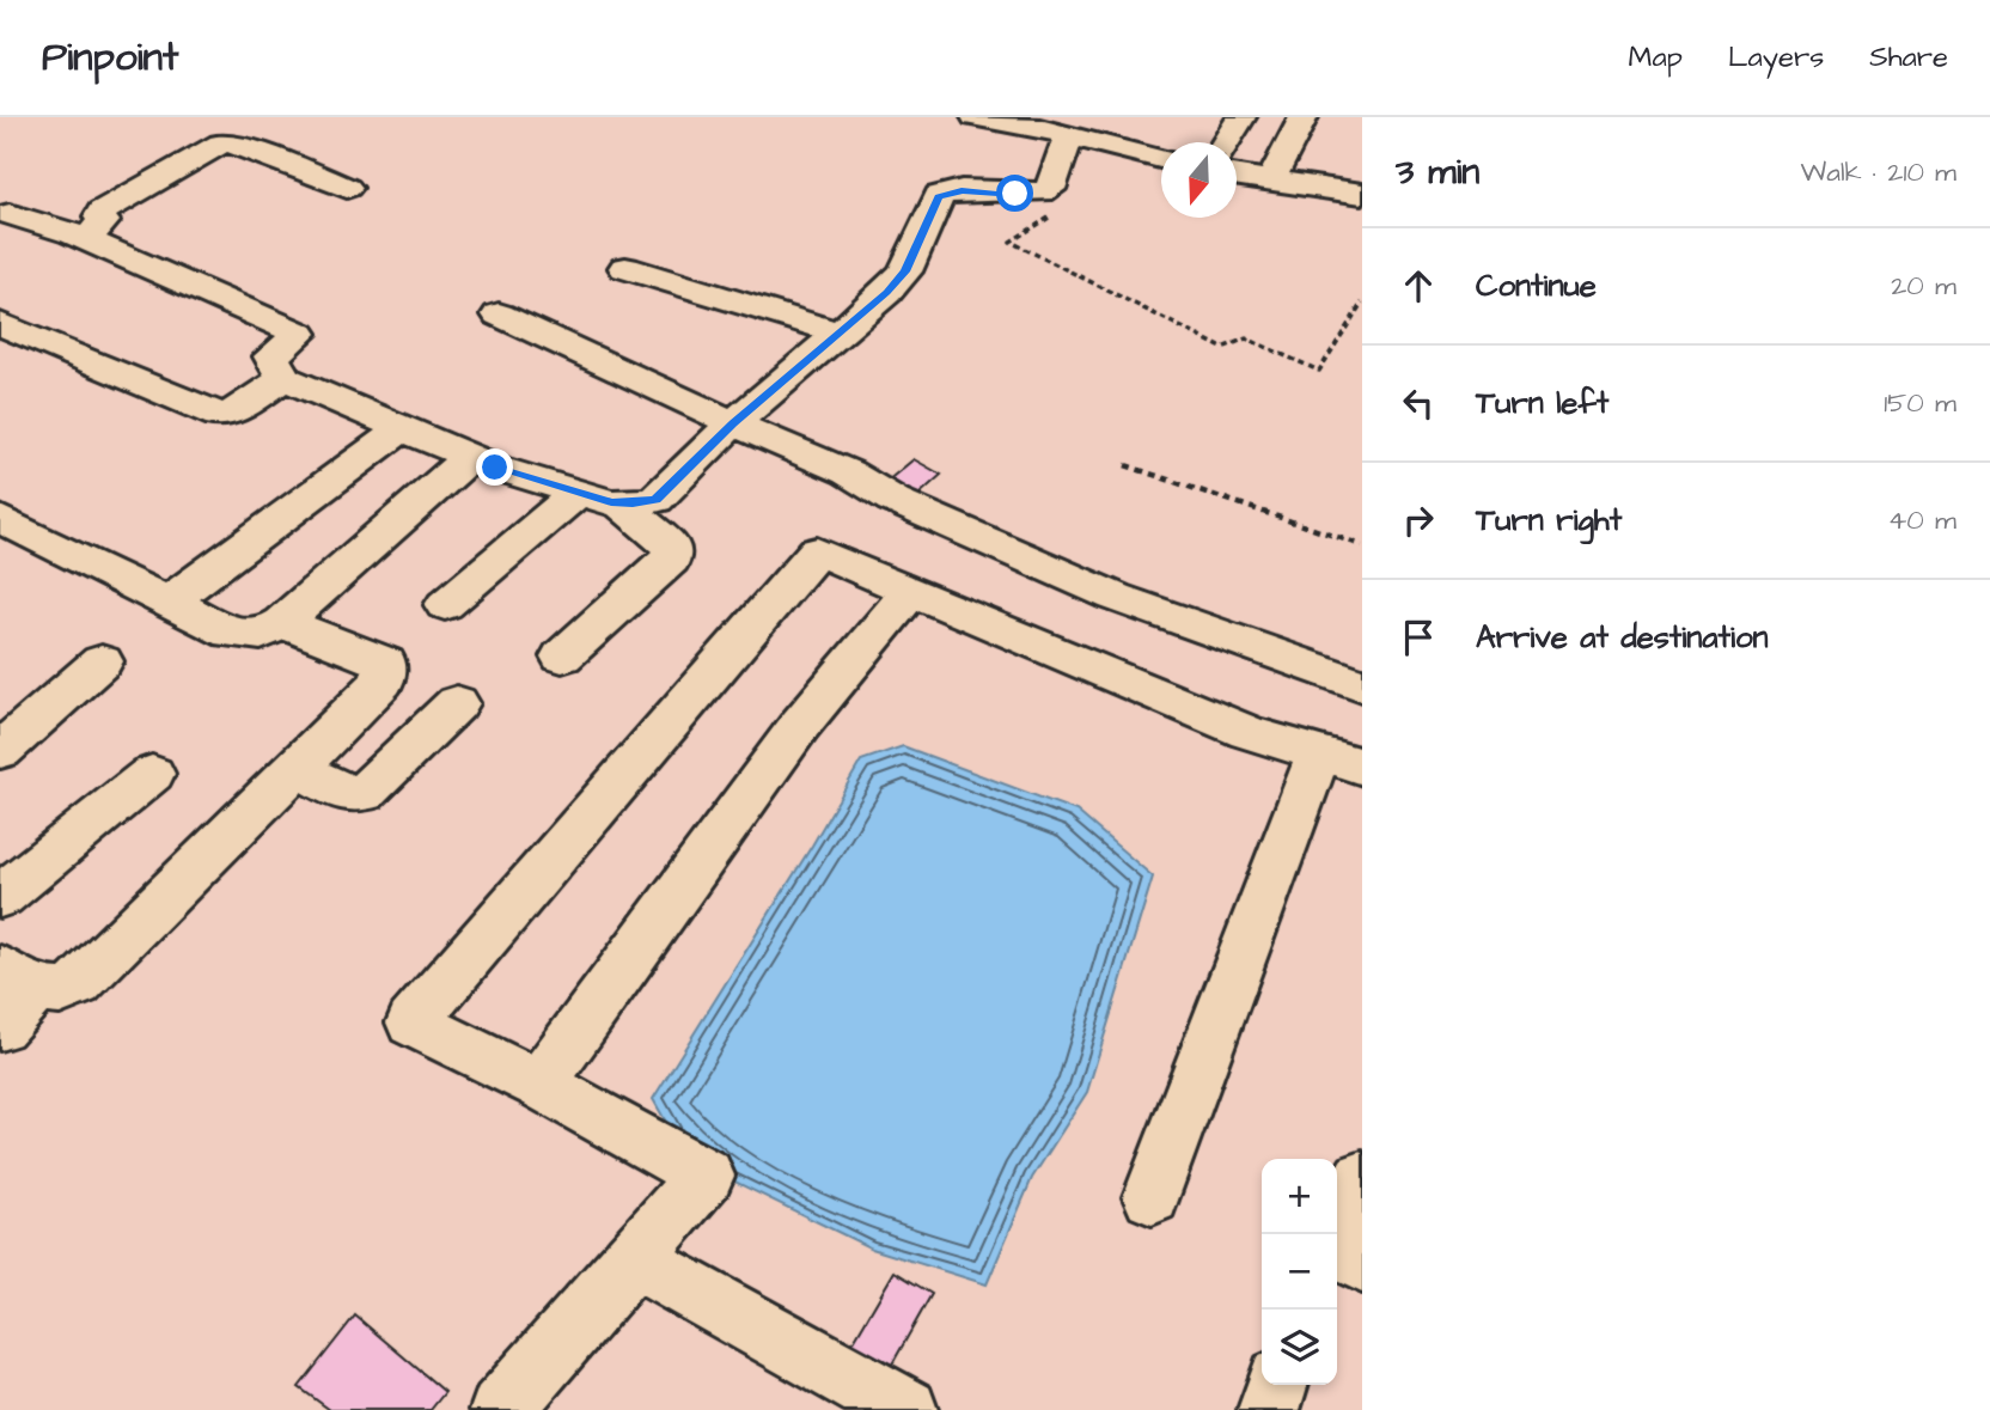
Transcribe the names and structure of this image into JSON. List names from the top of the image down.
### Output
{
  "north": "bottom",
  "page": {
    "header": "Pinpoint",
    "nav": ["Map", "Layers", "Share"],
    "heading": ["3 min", "Walk · 210 m"],
    "list": [
      ["Continue", "20 m"],
      ["Turn left", "150 m"],
      ["Turn right", "40 m"],
      "Arrive at destination"
    ],
    "map_buttons": ["+", "−"]
  }
}
